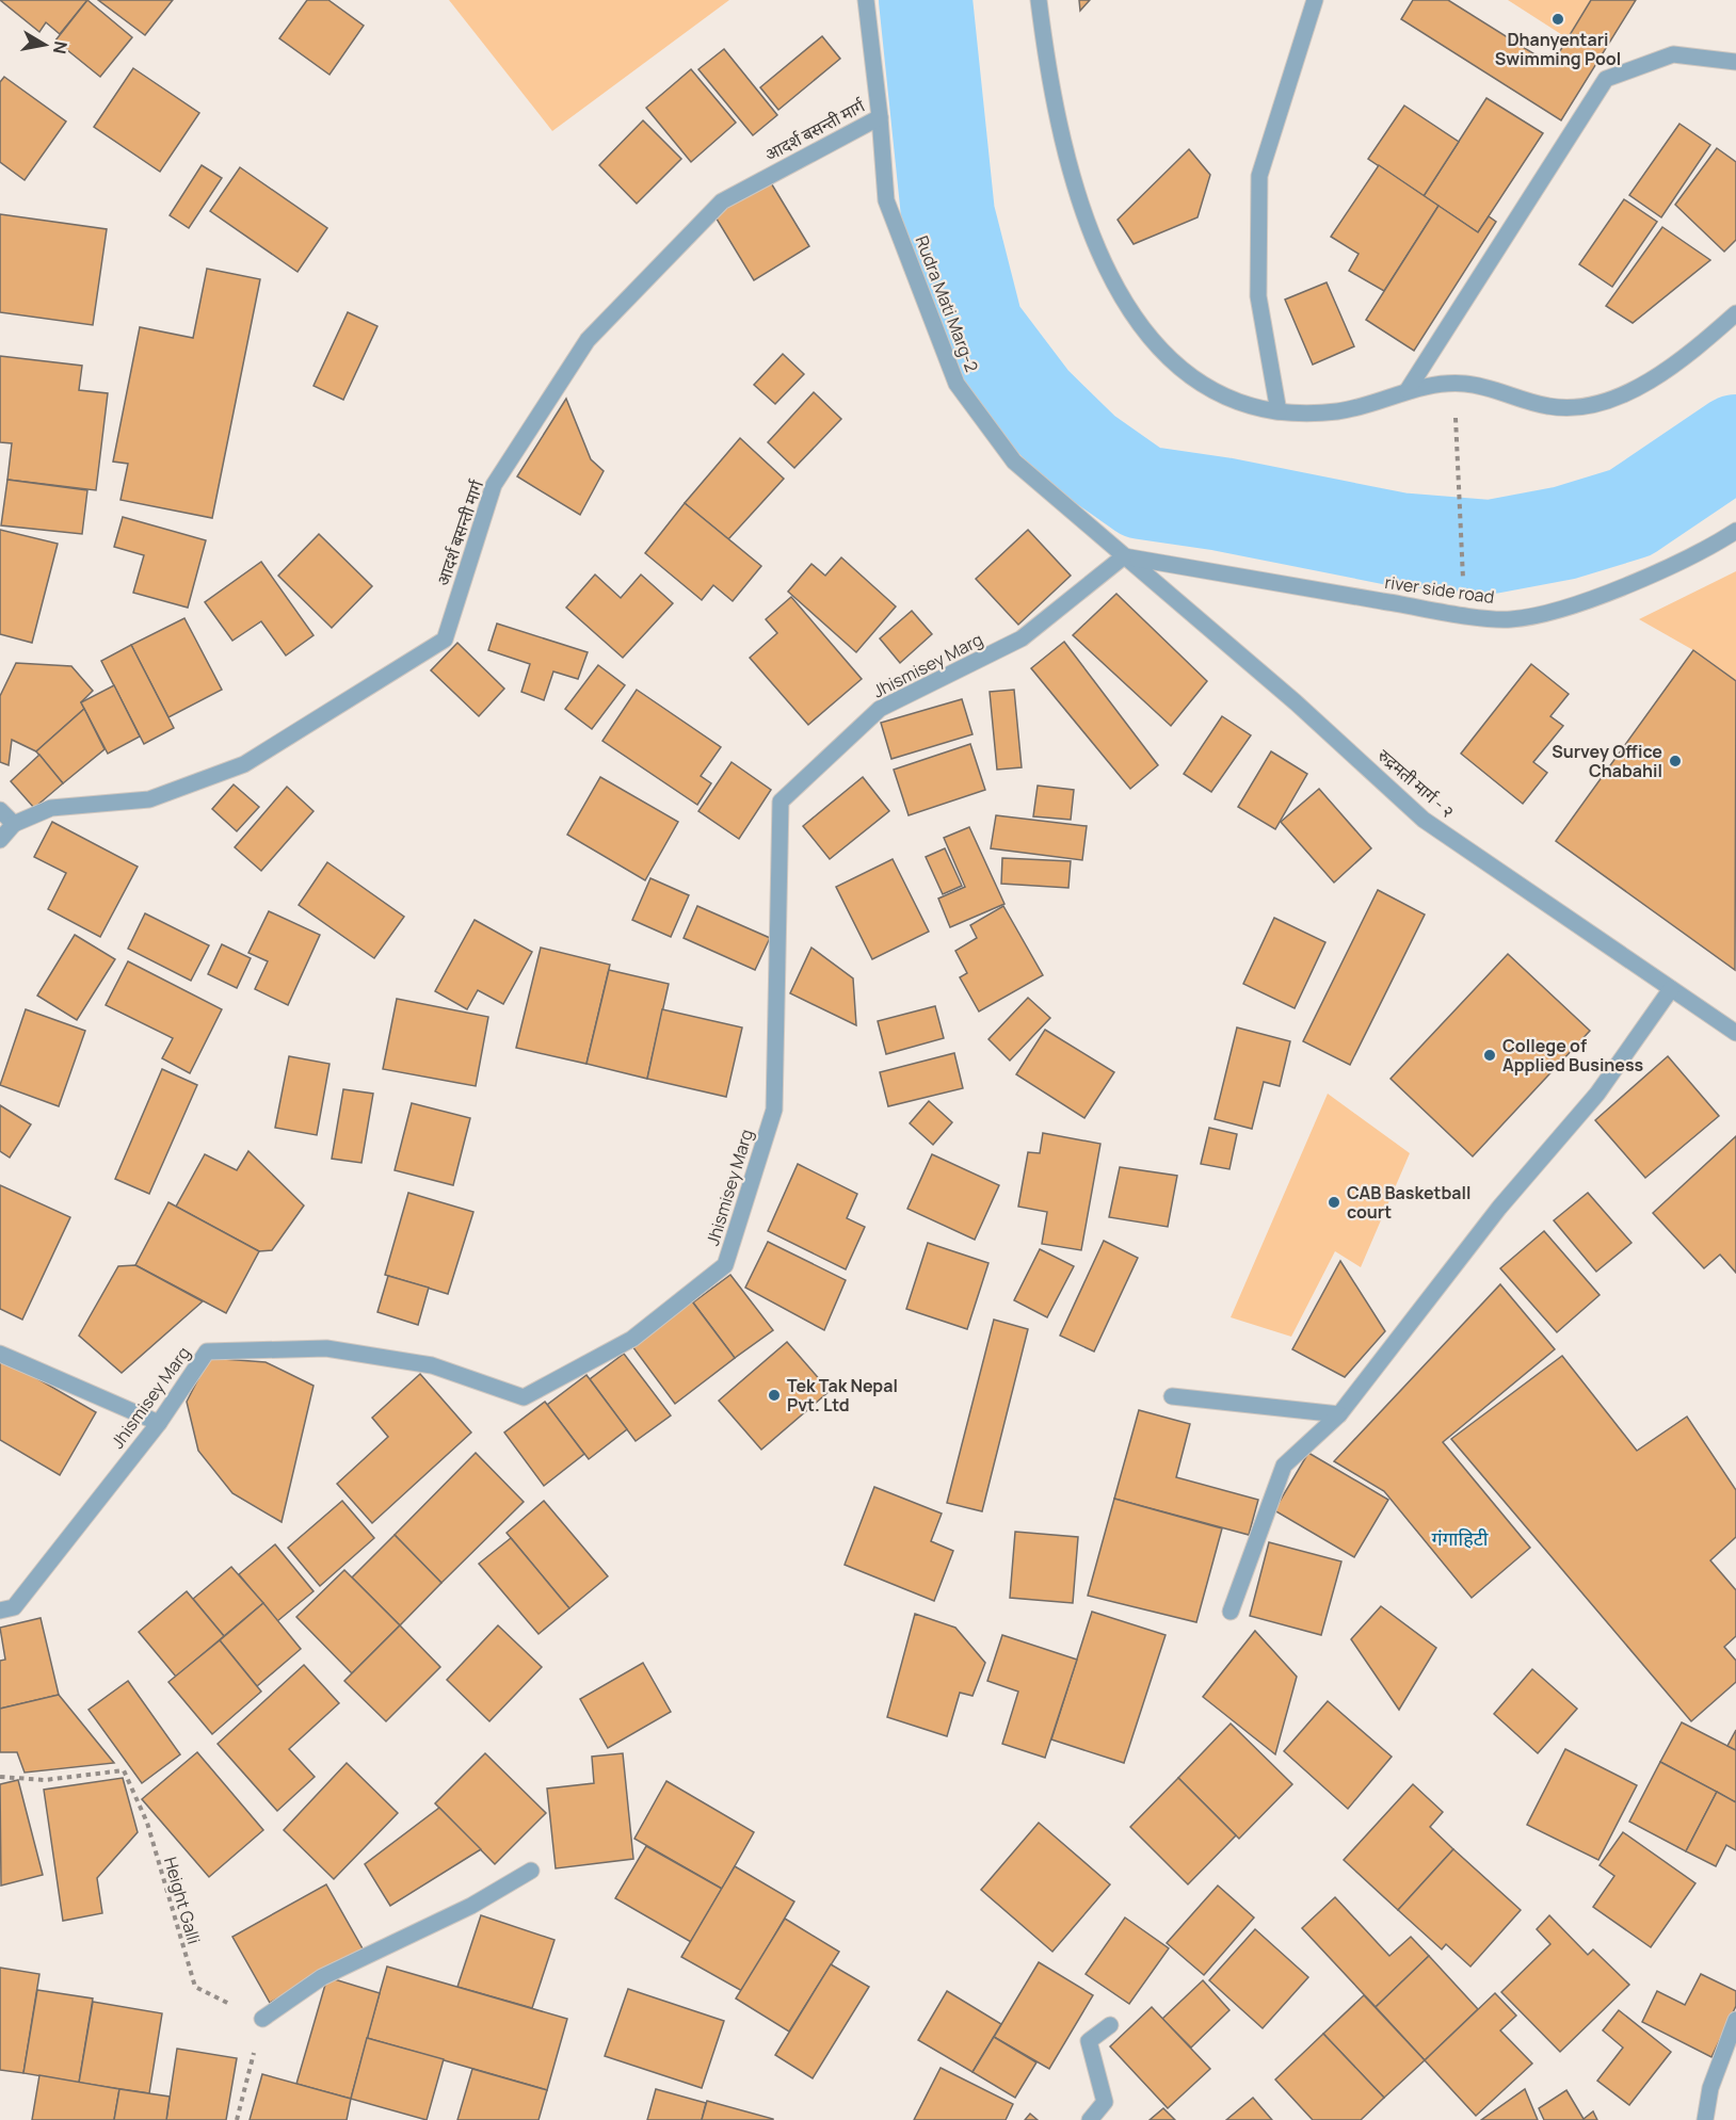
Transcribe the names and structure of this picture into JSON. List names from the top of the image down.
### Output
{
  "streets": {
    "street": [
      "आदर्श बसन्ती मार्ग",
      "Rudra Mati Marg-2",
      "river side road",
      "Jhismisey Marg",
      "रुद्रमती मार्ग ‍- २"
    ],
    "path": ["Height Galli"]
  },
  "crossings": [
    ["आदर्श बसन्ती मार्ग", "Rudra Mati Marg-2"],
    ["Rudra Mati Marg-2", "river side road"],
    ["Rudra Mati Marg-2", "Jhismisey Marg"],
    ["Rudra Mati Marg-2", "रुद्रमती मार्ग ‍- २"],
    ["river side road", "Jhismisey Marg"],
    ["river side road", "रुद्रमती मार्ग ‍- २"],
    ["Jhismisey Marg", "रुद्रमती मार्ग ‍- २"]
  ],
  "districts": ["गंगाहिटी"],
  "places": [
    "Dhanyentari Swimming Pool",
    "Survey Office Chabahil",
    "College of Applied Business",
    "CAB Basketball court",
    "Tek Tak Nepal Pvt. Ltd"
  ],
  "north": "right"
}
